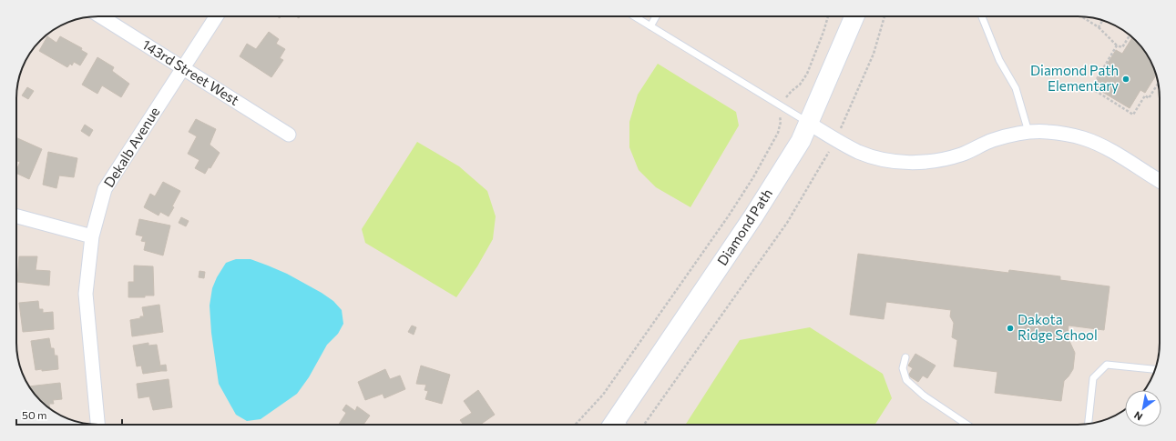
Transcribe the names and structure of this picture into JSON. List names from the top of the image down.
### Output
{
  "streets": {
    "street": ["143rd Street West", "Dekalb Avenue", "Diamond Path"]
  },
  "crossings": [
    ["143rd Street West", "Dekalb Avenue"]
  ],
  "places": ["Diamond Path Elementary", "Dakota Ridge School"],
  "scale_bar": "50 m",
  "north": "bottom left"
}
